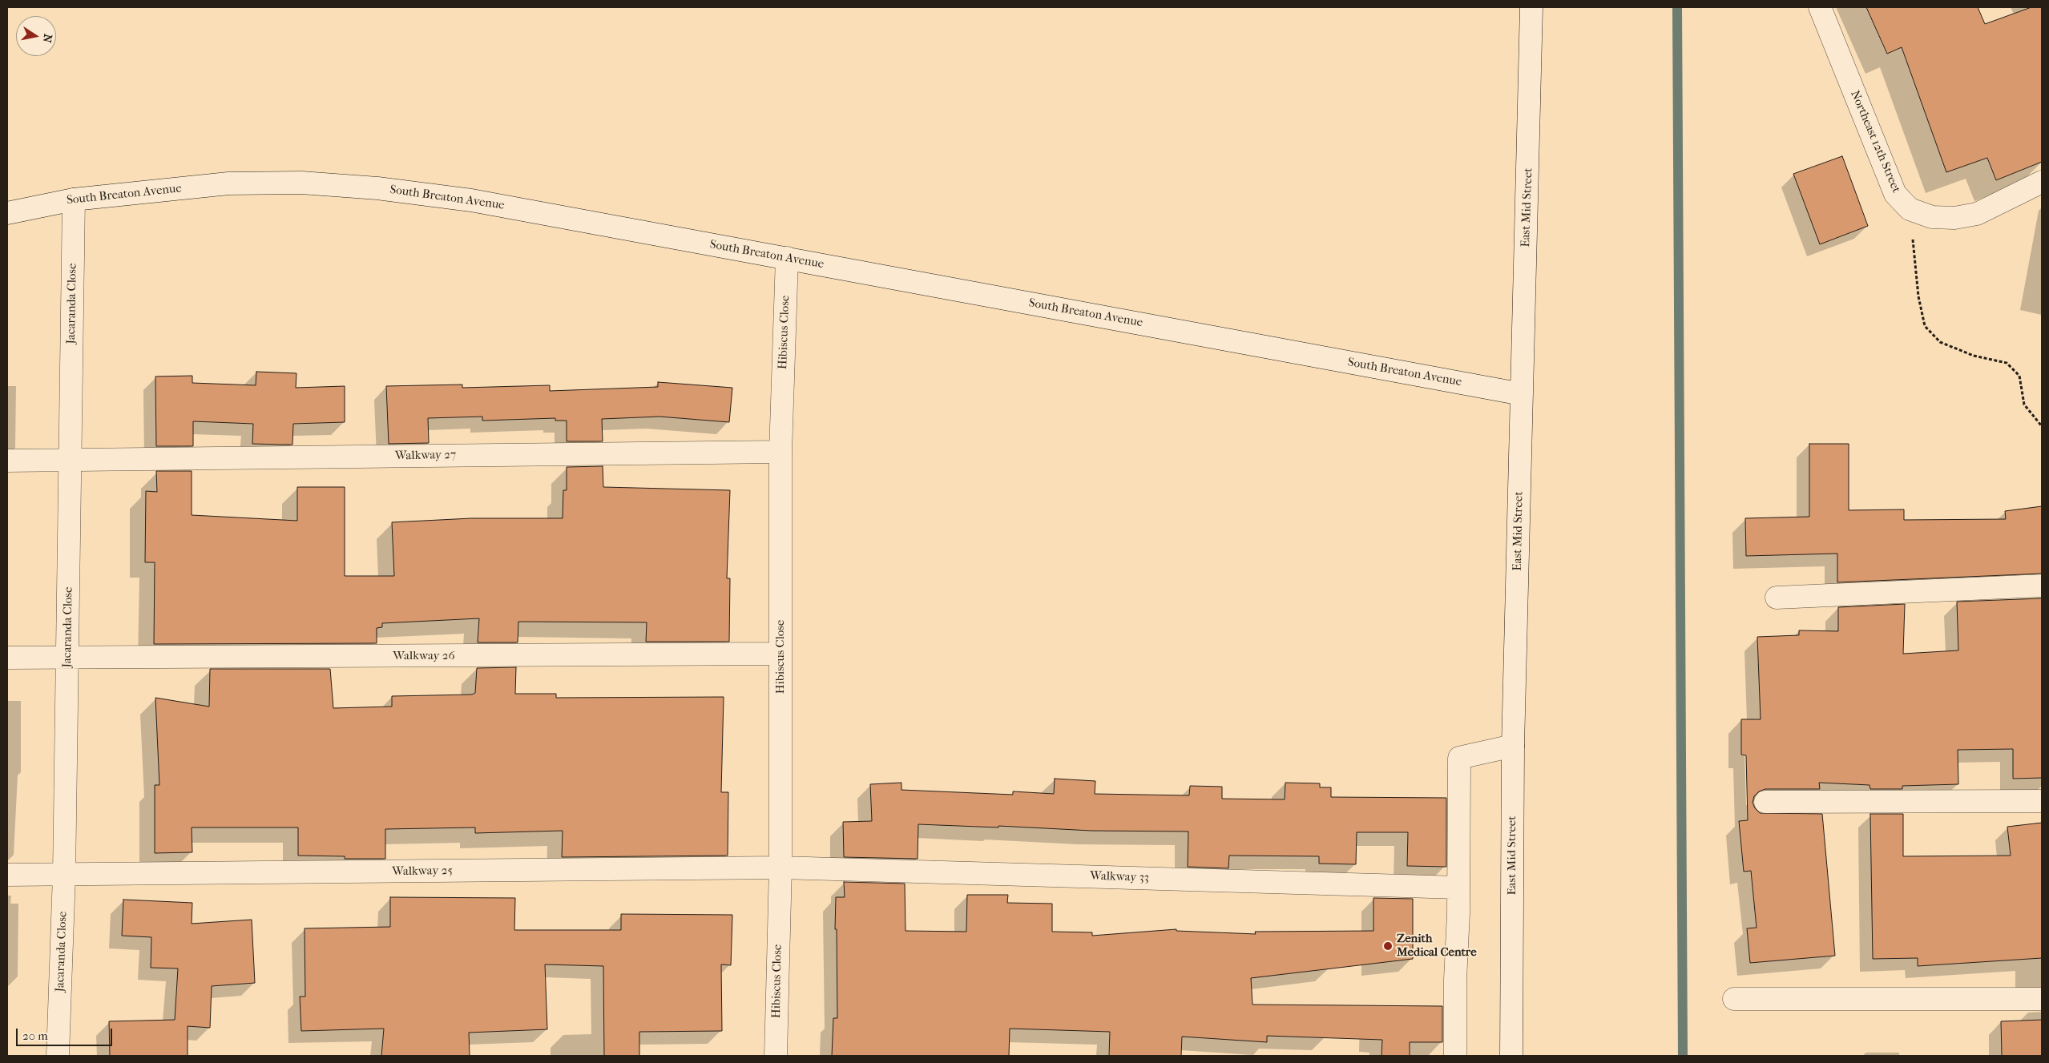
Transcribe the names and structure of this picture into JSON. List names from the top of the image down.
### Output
{
  "streets": {
    "street": [
      "Northeast 12th Street",
      "South Breaton Avenue",
      "East Mid Street",
      "Jacaranda Close",
      "Hibiscus Close",
      "Walkway 27",
      "Walkway 26",
      "Walkway 25",
      "Walkway 33"
    ]
  },
  "crossings": [
    ["South Breaton Avenue", "East Mid Street"],
    ["South Breaton Avenue", "Jacaranda Close"],
    ["South Breaton Avenue", "Hibiscus Close"],
    ["Jacaranda Close", "Walkway 27"],
    ["Jacaranda Close", "Walkway 26"],
    ["Jacaranda Close", "Walkway 25"],
    ["Hibiscus Close", "Walkway 27"],
    ["Hibiscus Close", "Walkway 26"],
    ["Hibiscus Close", "Walkway 25"],
    ["Hibiscus Close", "Walkway 33"],
    ["Walkway 25", "Walkway 33"]
  ],
  "places": ["Zenith Medical Centre"],
  "scale_bar": "20 m",
  "north": "right"
}
